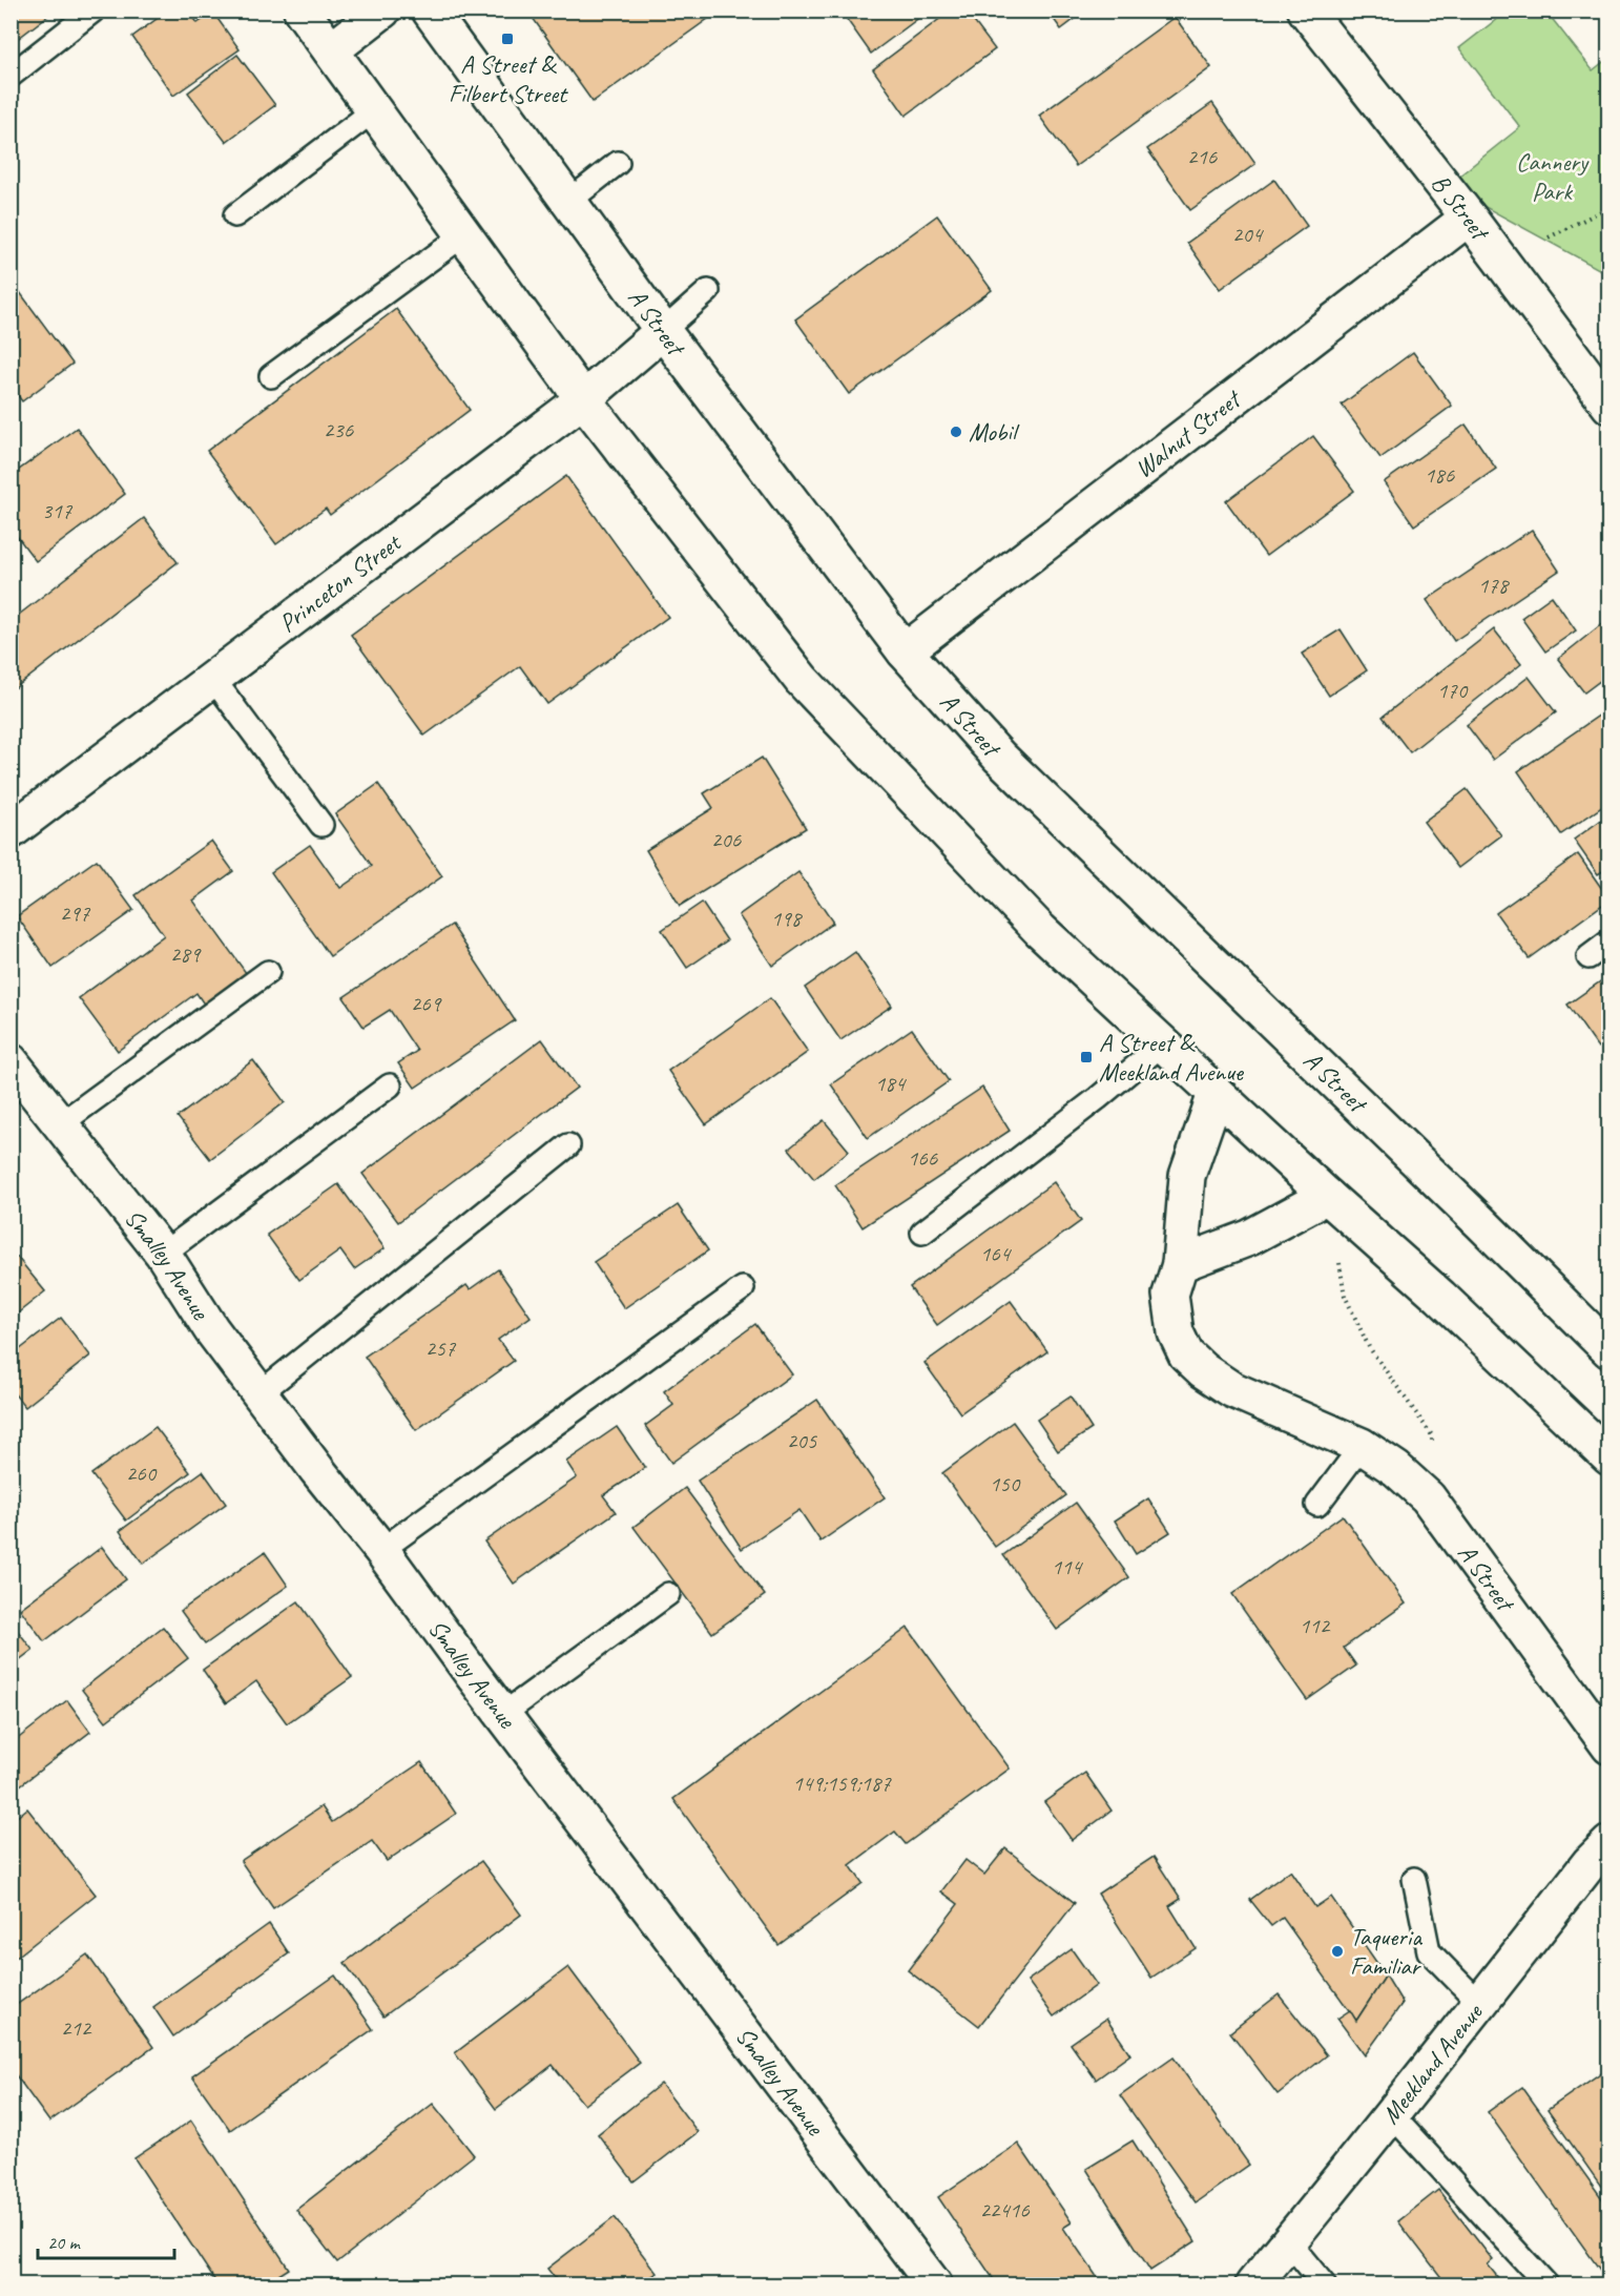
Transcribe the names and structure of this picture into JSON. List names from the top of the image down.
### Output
{
  "streets": {
    "street": [
      "B Street",
      "A Street",
      "Walnut Street",
      "Princeton Street",
      "Smalley Avenue",
      "Meekland Avenue"
    ]
  },
  "crossings": [
    ["B Street", "Walnut Street"],
    ["A Street", "Walnut Street"],
    ["A Street", "Princeton Street"]
  ],
  "parks": ["Cannery Park"],
  "places": {
    "transit": ["A Street & Filbert Street", "A Street & Meekland Avenue"],
    "other": ["Mobil", "Taqueria Familiar"]
  },
  "house_numbers": [
    "216",
    "204",
    "236",
    "186",
    "317",
    "178",
    "170",
    "206",
    "297",
    "198",
    "289",
    "269",
    "184",
    "166",
    "164",
    "257",
    "205",
    "260",
    "150",
    "114",
    "112",
    "149;159;187",
    "212",
    "22416"
  ],
  "scale_bar": "20 m"
}
